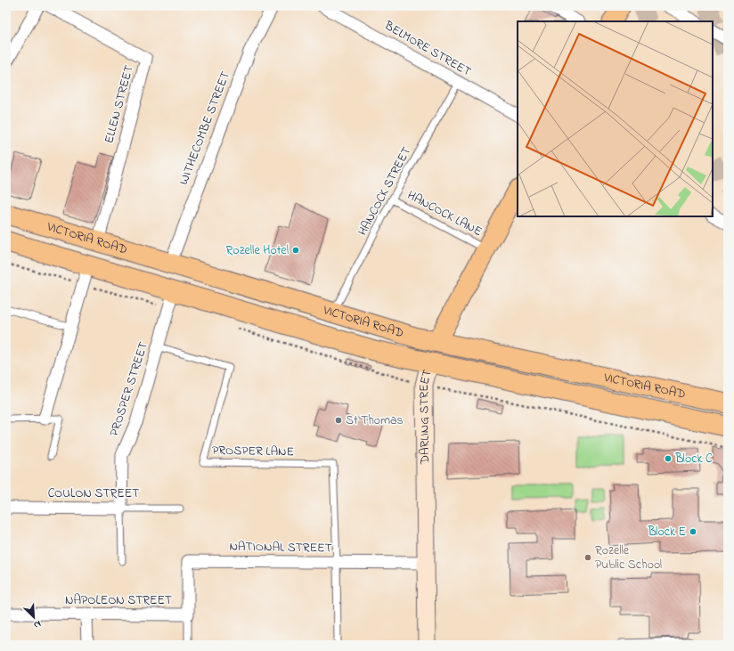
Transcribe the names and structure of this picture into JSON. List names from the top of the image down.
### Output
{
  "streets": {
    "highway": ["VICTORIA ROAD", "DARLING STREET"],
    "street": [
      "BELMORE STREET",
      "ELLEN STREET",
      "WITHECOMBE STREET",
      "PROSPER STREET",
      "COULON STREET",
      "NATIONAL STREET",
      "NAPOLEON STREET"
    ],
    "lane": ["HANCOCK STREET", "HANCOCK LANE", "PROSPER LANE"]
  },
  "crossings": [
    ["BELMORE STREET", "HANCOCK STREET"],
    ["ELLEN STREET", "VICTORIA ROAD"],
    ["WITHECOMBE STREET", "VICTORIA ROAD"],
    ["HANCOCK STREET", "HANCOCK LANE"],
    ["HANCOCK STREET", "VICTORIA ROAD"],
    ["HANCOCK LANE", "DARLING STREET"],
    ["VICTORIA ROAD", "PROSPER STREET"],
    ["VICTORIA ROAD", "DARLING STREET"],
    ["PROSPER STREET", "PROSPER LANE"],
    ["PROSPER STREET", "COULON STREET"],
    ["DARLING STREET", "NATIONAL STREET"],
    ["PROSPER LANE", "NATIONAL STREET"],
    ["NATIONAL STREET", "NAPOLEON STREET"]
  ],
  "places": [
    "Rozelle Hotel",
    "St Thomas",
    "Block C",
    "Block E",
    "Rozelle Public School"
  ],
  "north": "bottom right"
}
